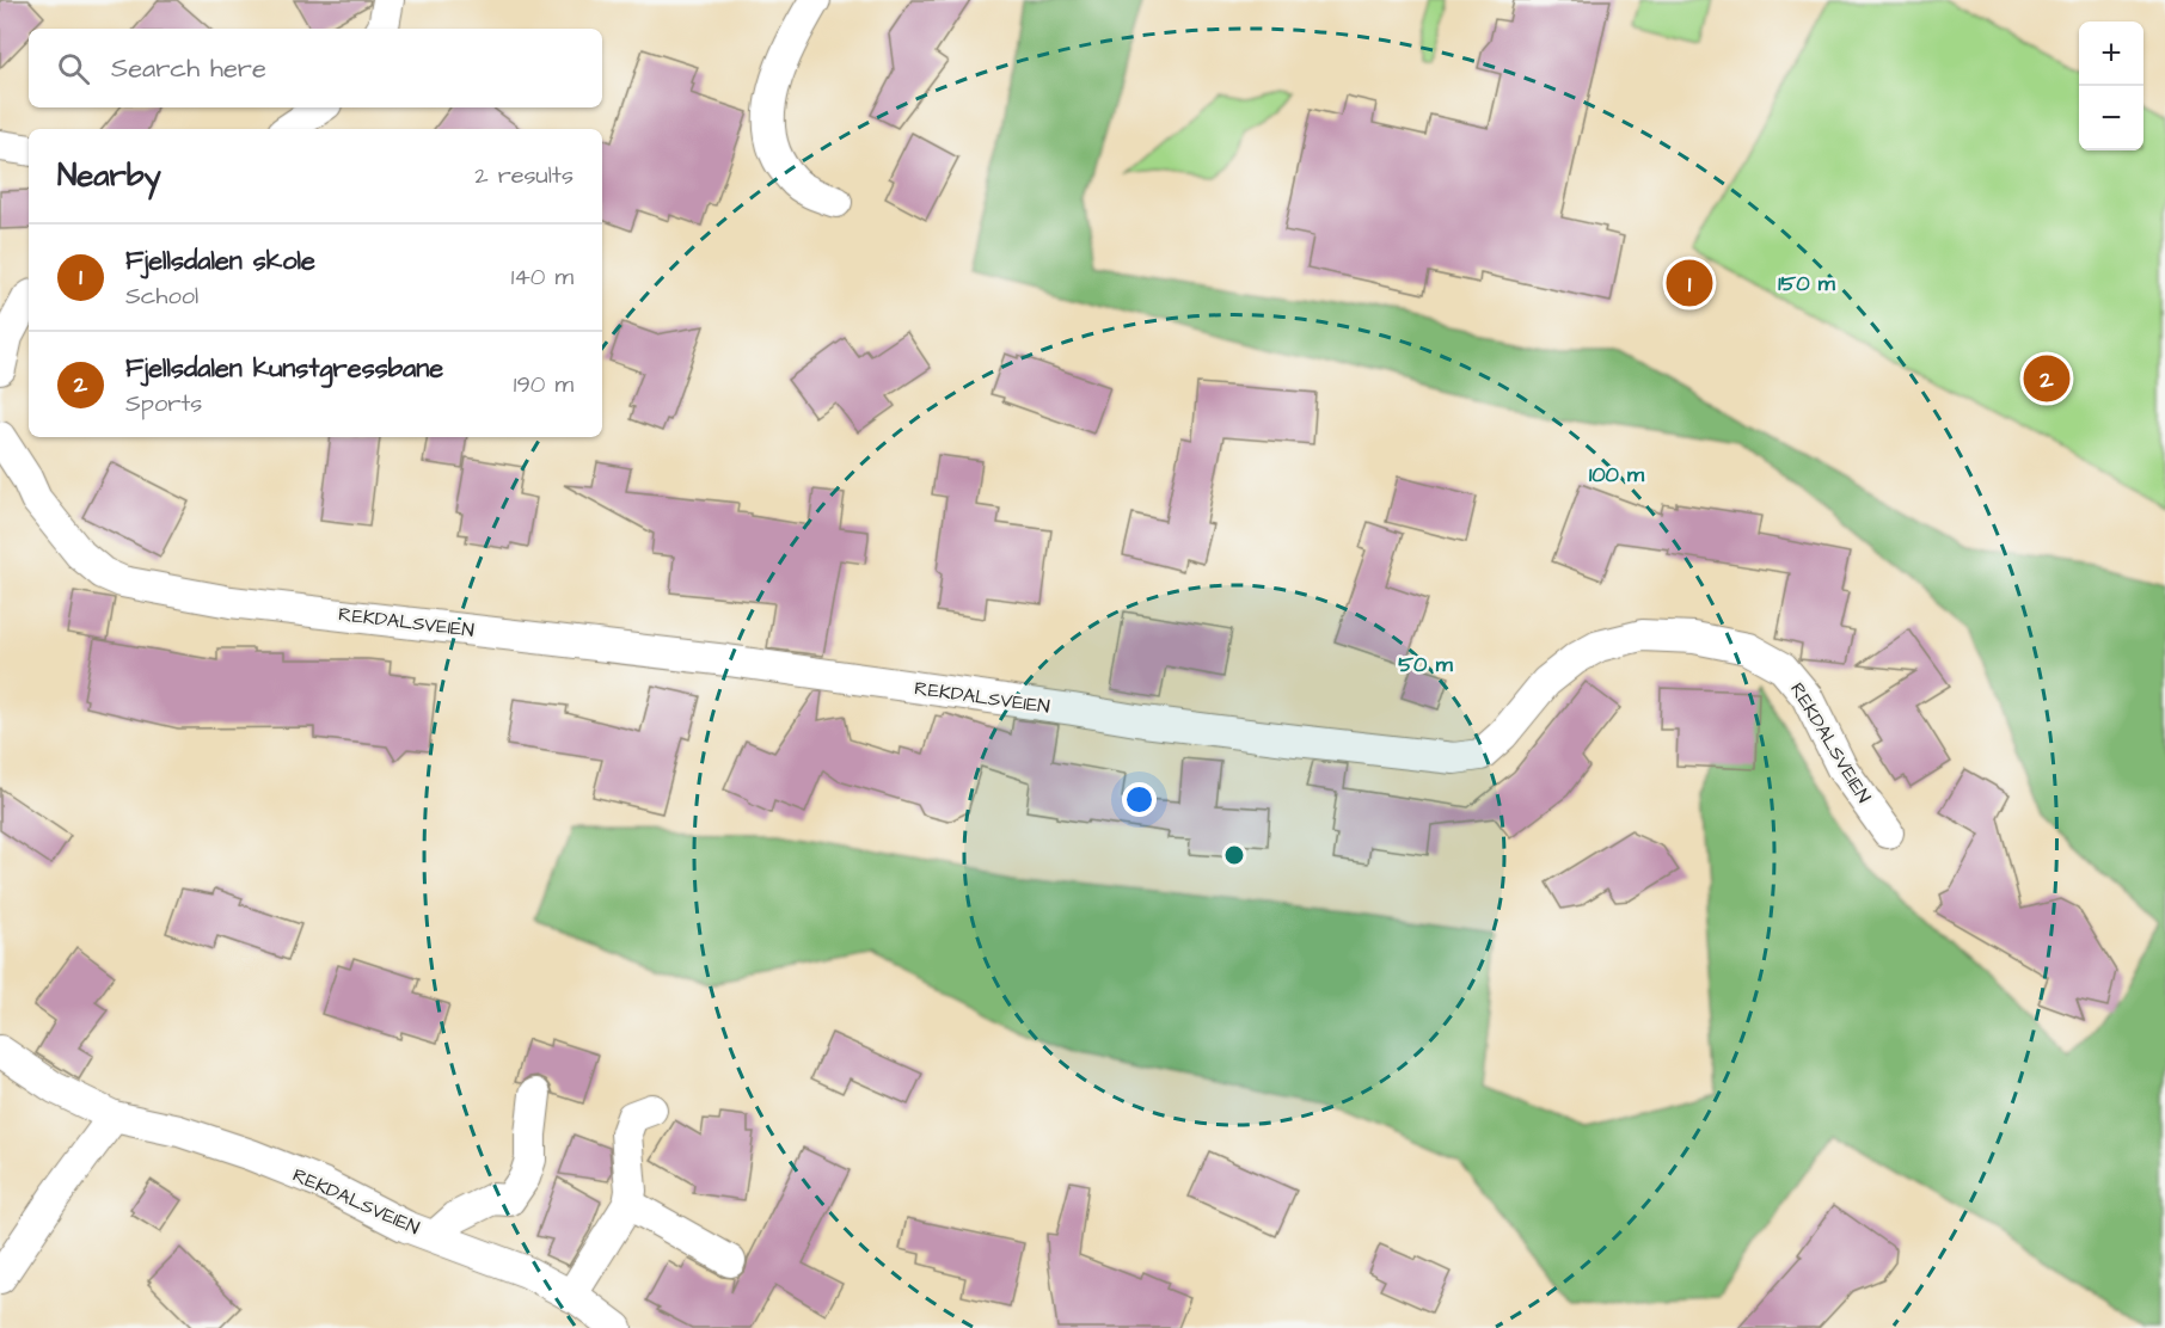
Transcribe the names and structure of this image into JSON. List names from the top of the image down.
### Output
{
  "streets": {
    "street": ["REKDALSVEIEN"]
  },
  "page": {
    "map_buttons": ["+", "−"],
    "search": "Search here",
    "heading": ["Nearby", "2 results"],
    "list": [
      {
        "mark": "1",
        "name": "Fjellsdalen skole",
        "note": "School",
        "value": "140 m"
      },
      {
        "mark": "2",
        "name": "Fjellsdalen kunstgressbane",
        "note": "Sports",
        "value": "190 m"
      }
    ],
    "pins": ["1", "2"]
  },
  "rings": ["150 m", "100 m", "50 m"]
}
